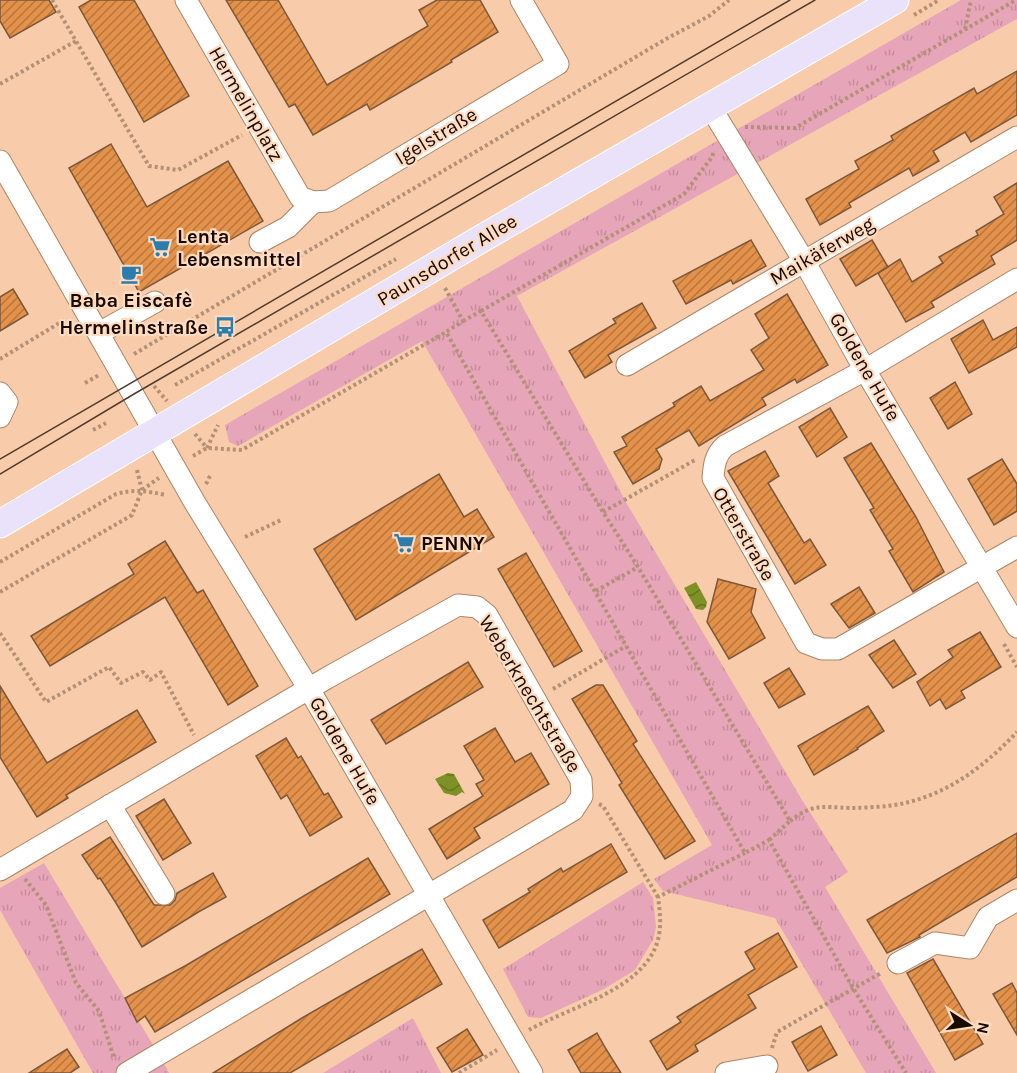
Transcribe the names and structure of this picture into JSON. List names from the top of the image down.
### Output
{
  "streets": {
    "main road": ["Paunsdorfer Allee"],
    "street": [
      "Hermelinplatz",
      "Igelstraße",
      "Maikäferweg",
      "Goldene Hufe",
      "Otterstraße",
      "Weberknechtstraße"
    ]
  },
  "crossings": [
    ["Hermelinplatz", "Igelstraße"],
    ["Maikäferweg", "Goldene Hufe"],
    ["Paunsdorfer Allee", "Goldene Hufe"],
    ["Goldene Hufe", "Otterstraße"],
    ["Goldene Hufe", "Weberknechtstraße"]
  ],
  "places": {
    "supermarket": ["Lenta Lebensmittel", "PENNY"],
    "cafe": ["Baba Eiscafè"],
    "bus stop": ["Hermelinstraße"]
  },
  "north": "right"
}
